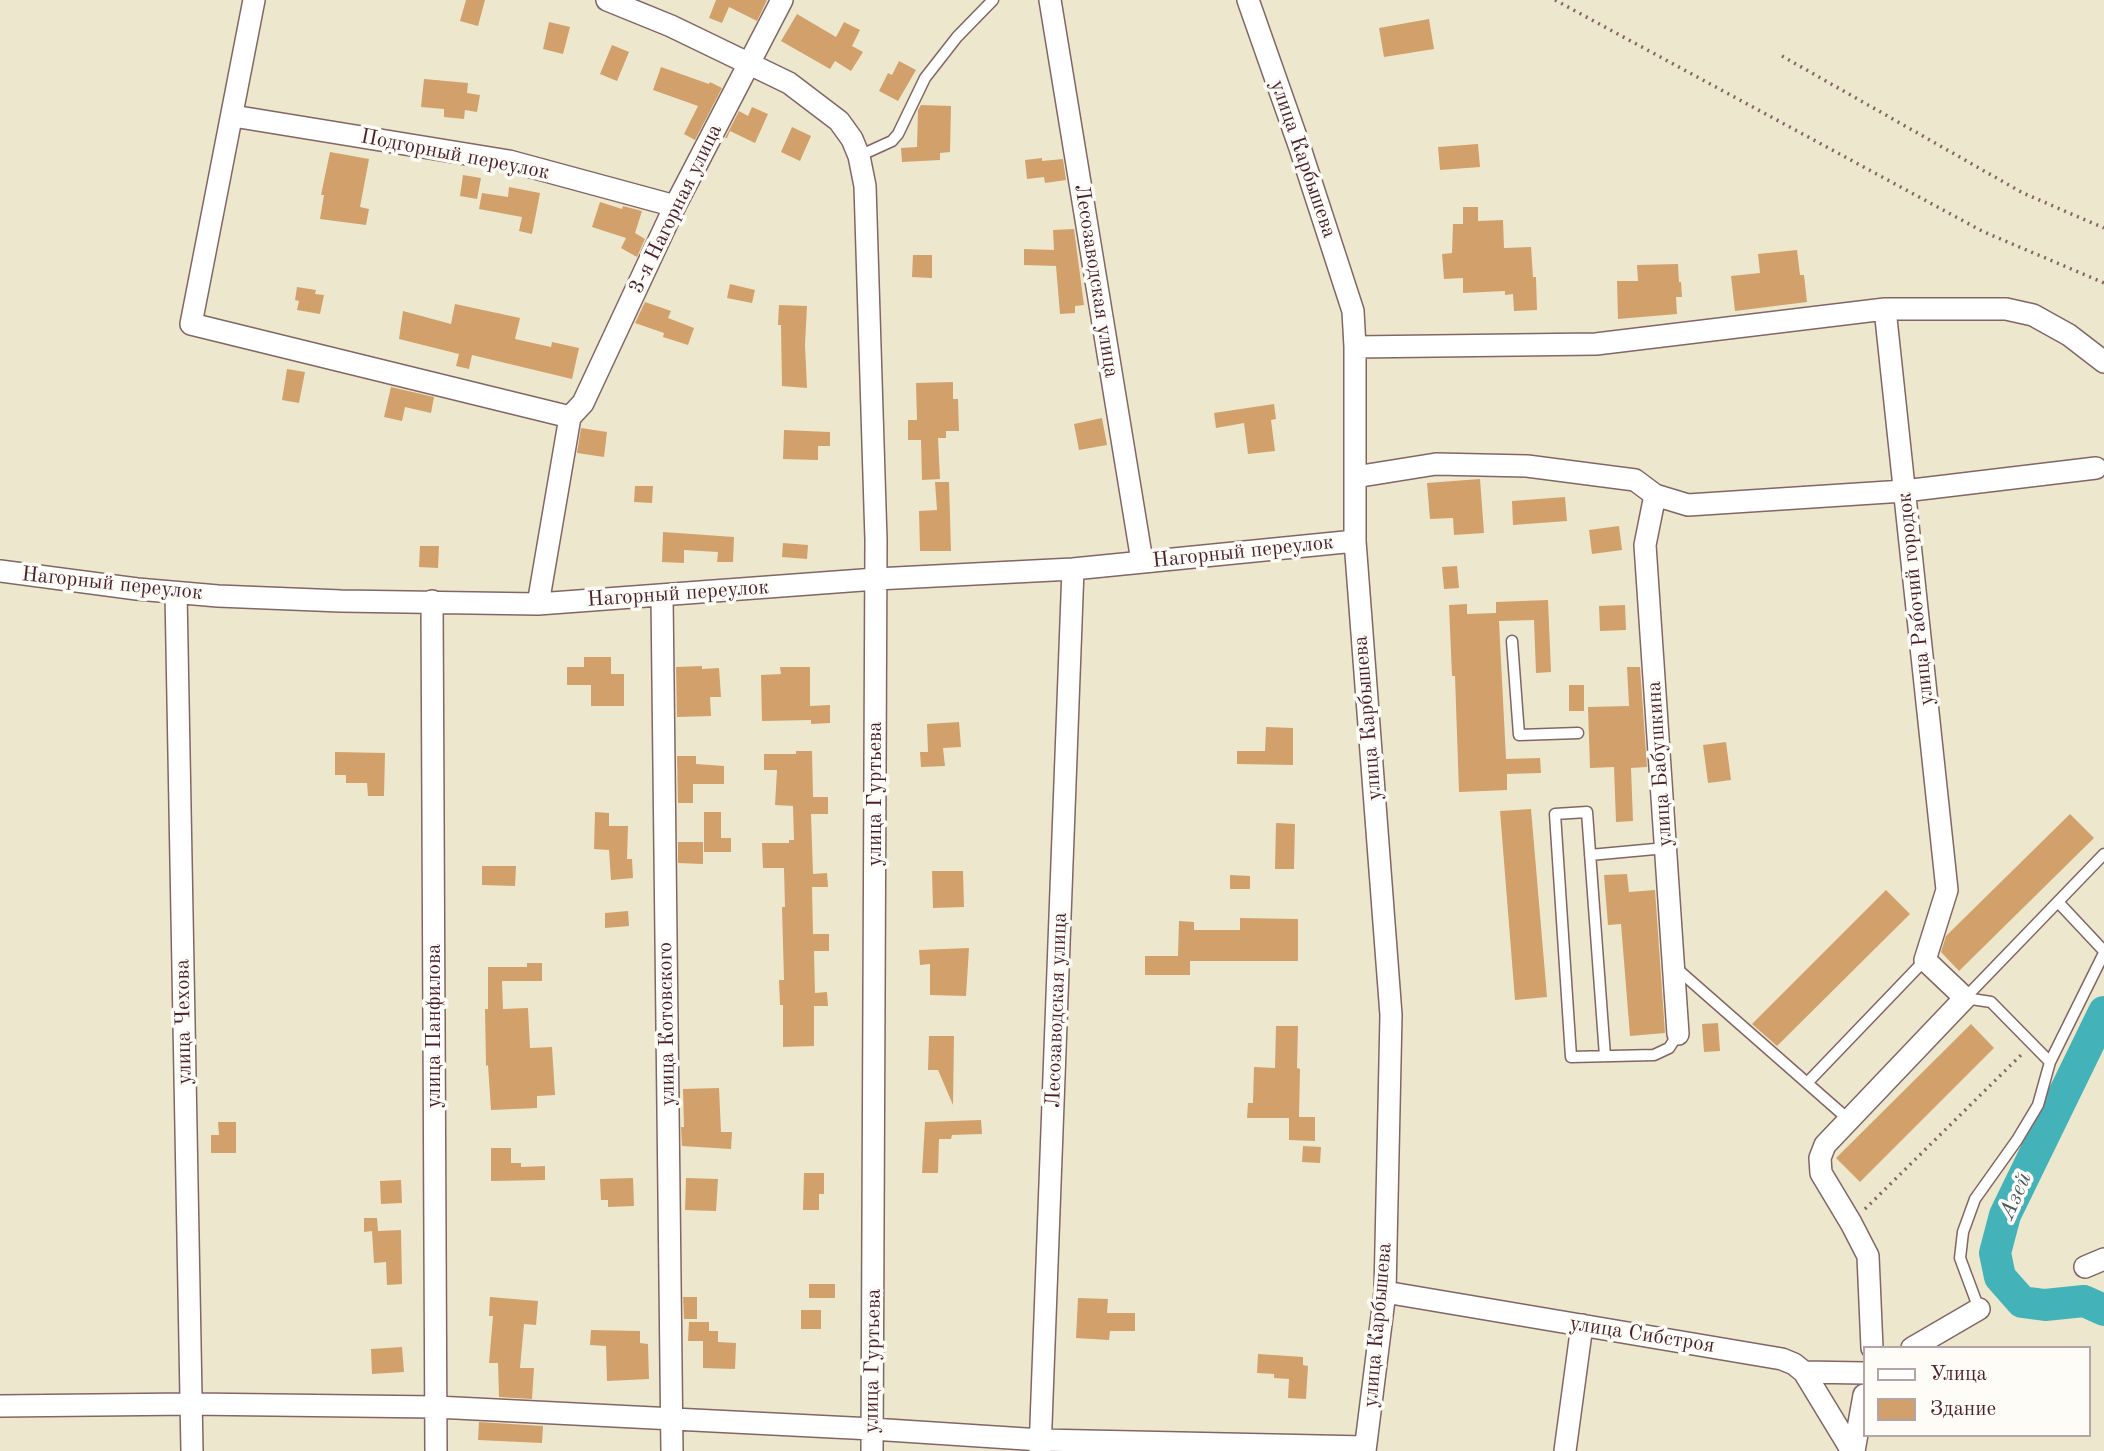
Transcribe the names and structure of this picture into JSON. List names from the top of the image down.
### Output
{
  "streets": {
    "street": [
      "Подгорный переулок",
      "улица Карбышева",
      "3-я Нагорная улица",
      "Лесозаводская улица",
      "Нагорный переулок",
      "улица Рабочий городок",
      "улица Бабушкина",
      "улица Гуртьева",
      "улица Чехова",
      "улица Котовского",
      "улица Панфилова",
      "улица Сибстроя"
    ]
  },
  "crossings": [
    ["Подгорный переулок", "3-я Нагорная улица"],
    ["улица Карбышева", "Нагорный переулок"],
    ["улица Карбышева", "улица Сибстроя"],
    ["3-я Нагорная улица", "Нагорный переулок"],
    ["Лесозаводская улица", "Нагорный переулок"],
    ["Нагорный переулок", "улица Гуртьева"],
    ["Нагорный переулок", "улица Чехова"],
    ["Нагорный переулок", "улица Котовского"],
    ["Нагорный переулок", "улица Панфилова"]
  ],
  "water": ["Азей"],
  "legend": ["Улица", "Здание"]
}
